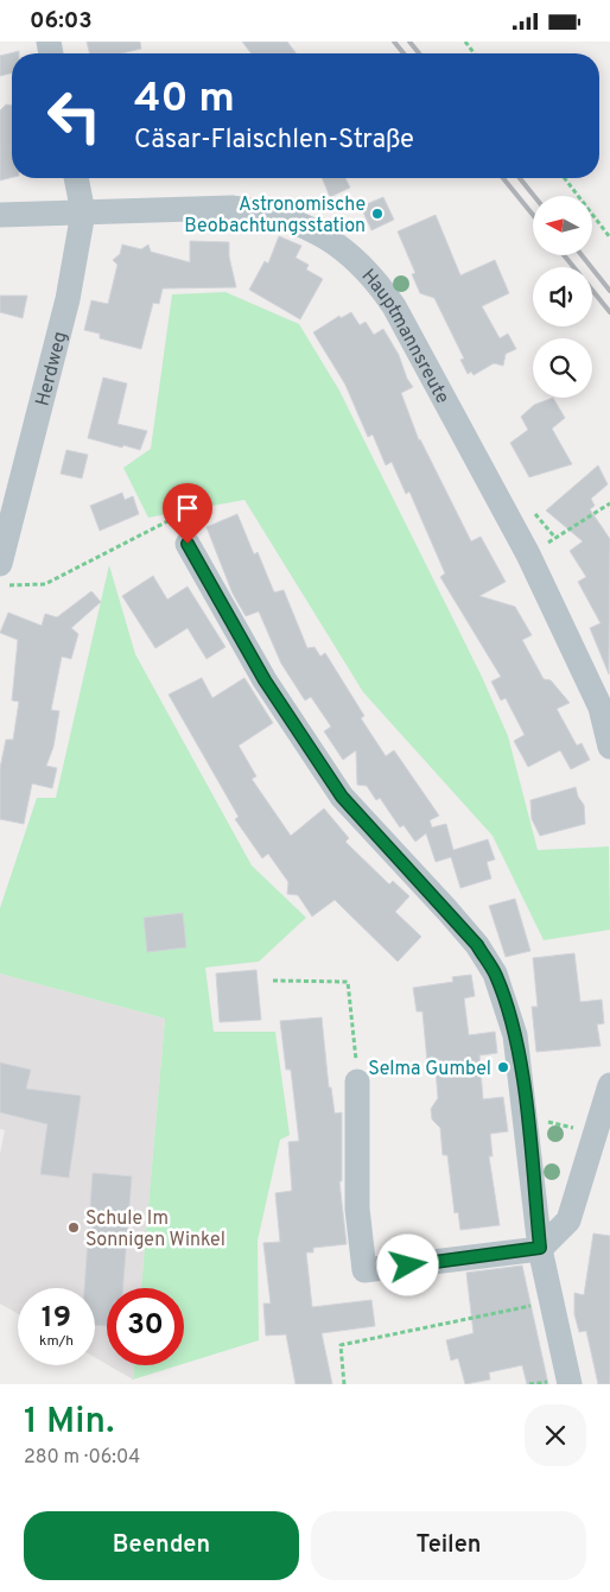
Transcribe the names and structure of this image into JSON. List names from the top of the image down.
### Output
{
  "streets": {
    "street": ["Hauptmannsreute", "Herdweg"]
  },
  "crossings": [
    ["Hauptmannsreute", "Herdweg"]
  ],
  "places": ["Astronomische Beobachtungsstation", "Selma Gumbel", "Schule Im Sonnigen Winkel"],
  "north": "left",
  "page": {
    "status": "06:03",
    "turn": ["40 m", "Cäsar-Flaischlen-Straße"],
    "speed": "19 km/h",
    "limit": "30",
    "heading": ["1 Min.", "280 m · 06:04"],
    "buttons": ["Beenden", "Teilen"]
  }
}
